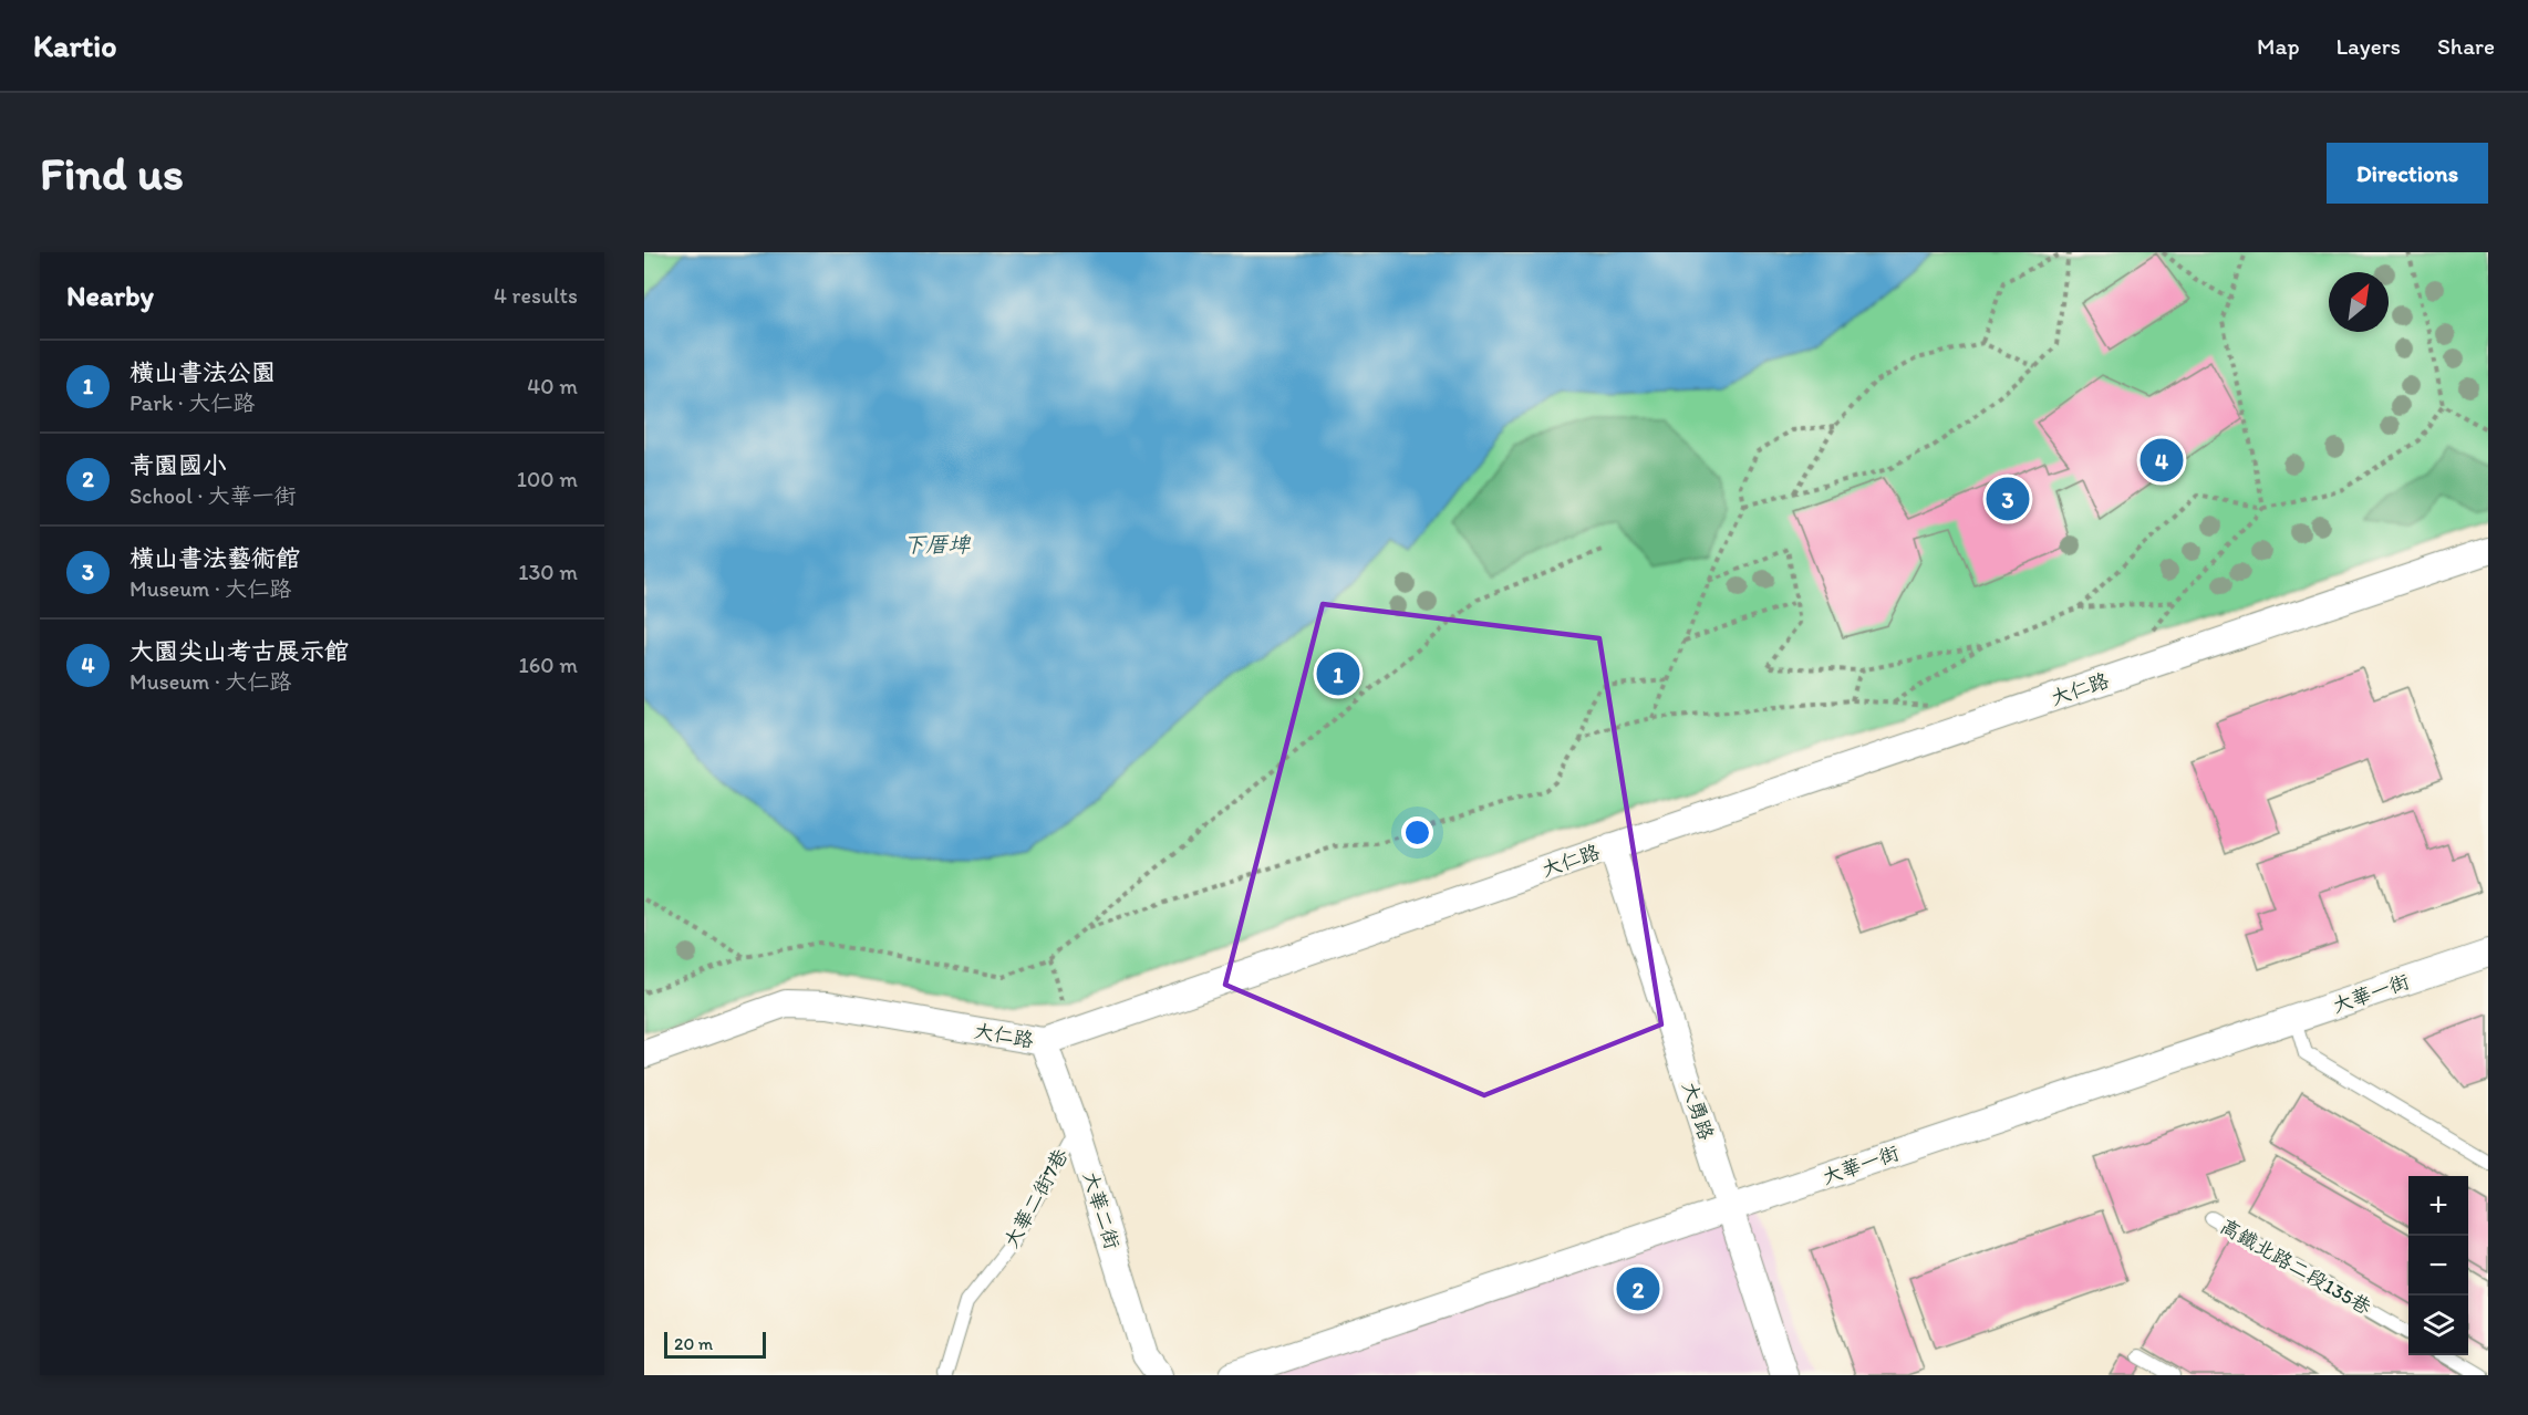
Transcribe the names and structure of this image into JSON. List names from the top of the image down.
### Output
{
  "streets": {
    "street": [
      "大仁路",
      "大華一街",
      "大勇路",
      "大華二街"
    ],
    "lane": ["大華二街7巷", "高鐵北路二段135巷"]
  },
  "crossings": [
    ["大仁路", "大勇路"],
    ["大仁路", "大華二街"],
    ["大華一街", "大勇路"],
    ["大華二街7巷", "大華二街"]
  ],
  "water": ["下厝埤"],
  "scale_bar": "20 m",
  "north": "top right",
  "page": {
    "header": "Kartio",
    "nav": ["Map", "Layers", "Share"],
    "buttons": "Directions",
    "title": "Find us",
    "heading": ["Nearby", "4 results"],
    "list": [
      {
        "mark": "1",
        "name": "橫山書法公園",
        "note": "Park · 大仁路",
        "value": "40 m"
      },
      {
        "mark": "2",
        "name": "青園國小",
        "note": "School · 大華一街",
        "value": "100 m"
      },
      {
        "mark": "3",
        "name": "橫山書法藝術館",
        "note": "Museum · 大仁路",
        "value": "130 m"
      },
      {
        "mark": "4",
        "name": "大園尖山考古展示館",
        "note": "Museum · 大仁路",
        "value": "160 m"
      }
    ],
    "pins": [
      "4",
      "3",
      "1",
      "2"
    ],
    "map_buttons": ["+", "−"],
    "scale": "20 m"
  }
}
